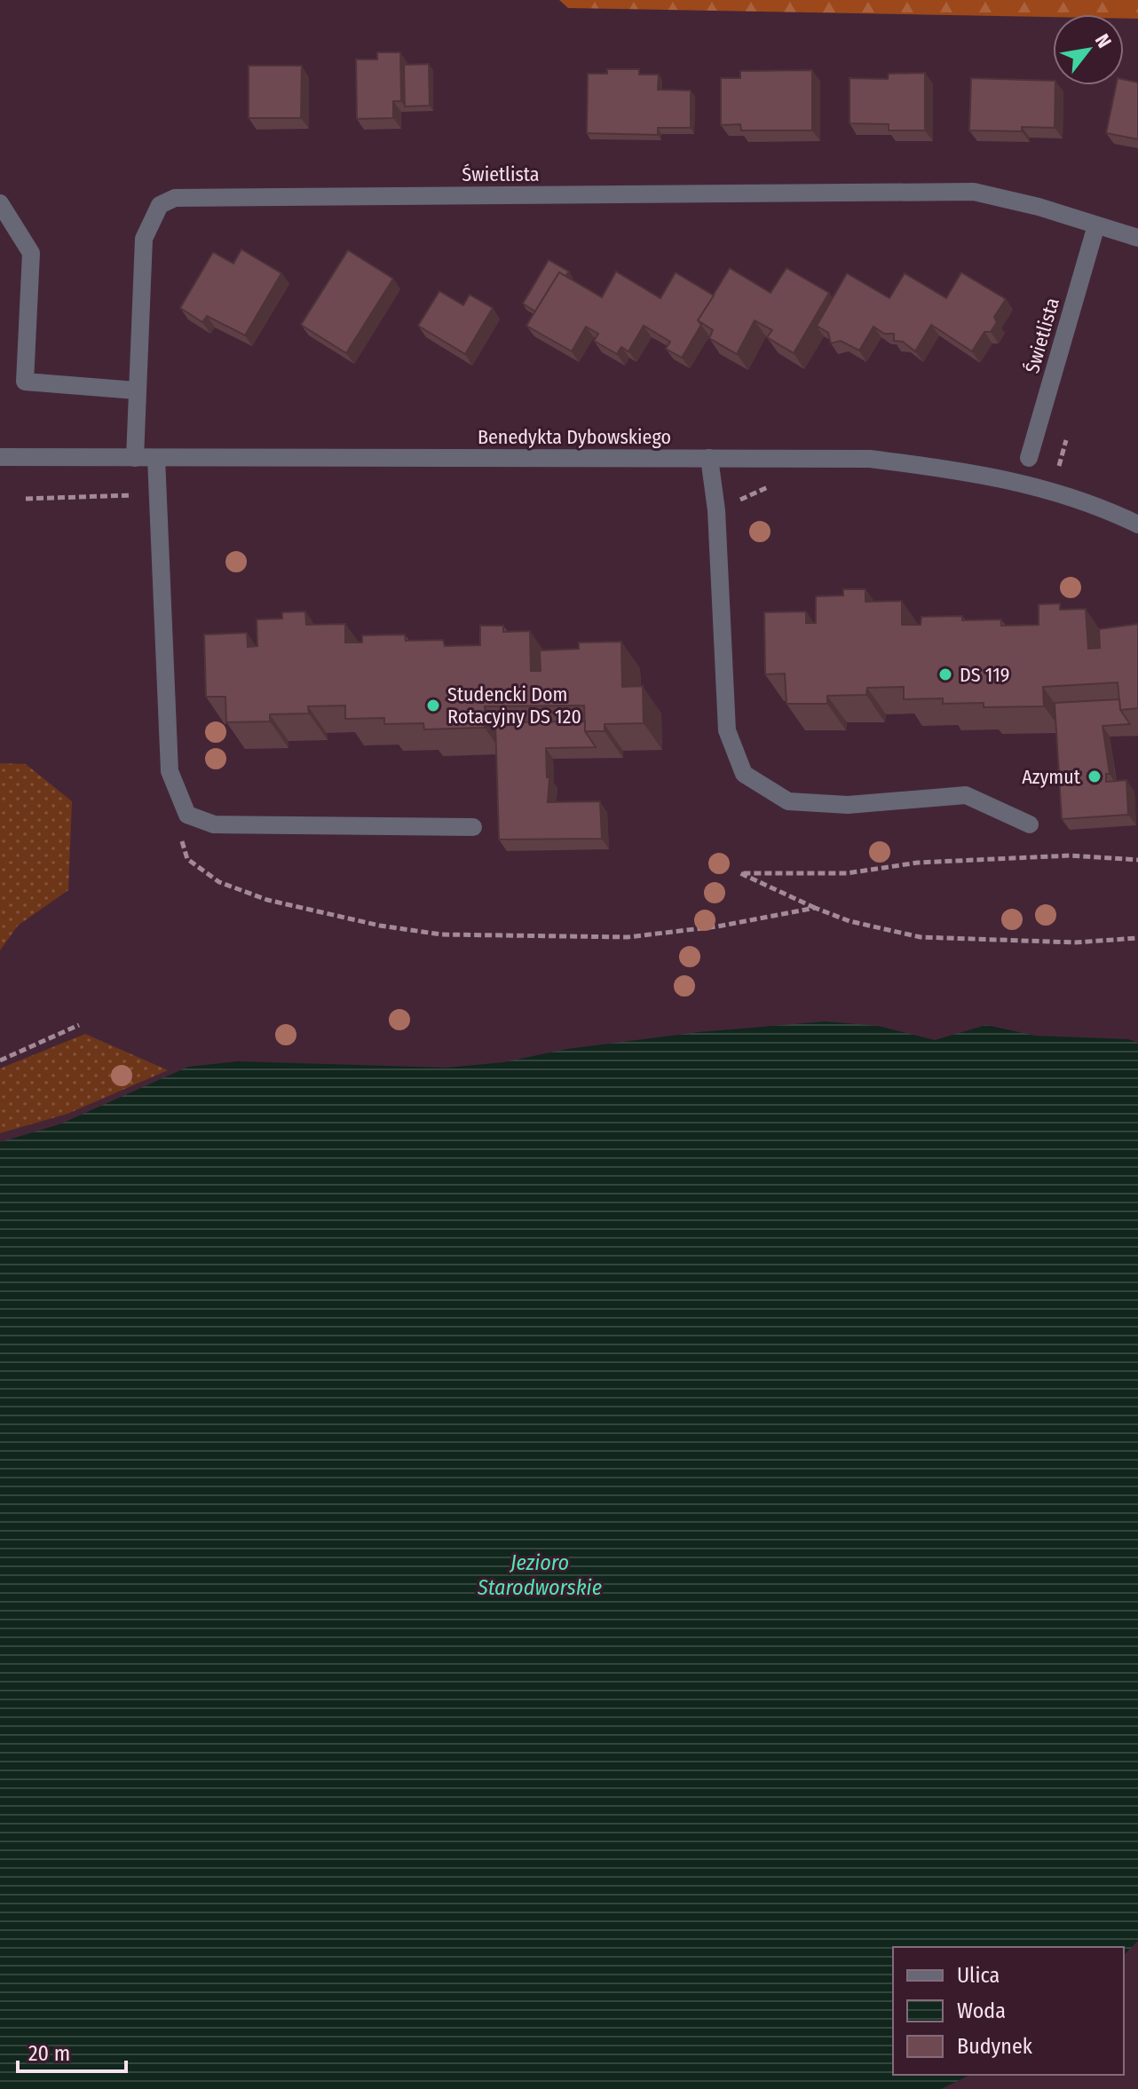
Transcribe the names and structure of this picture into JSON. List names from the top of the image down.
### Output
{
  "streets": {
    "street": ["Świetlista", "Benedykta Dybowskiego"]
  },
  "crossings": [
    ["Świetlista", "Benedykta Dybowskiego"]
  ],
  "water": ["Jezioro Starodworskie"],
  "places": ["DS 119", "Studencki Dom Rotacyjny DS 120", "Azymut"],
  "legend": ["Ulica", "Woda", "Budynek"],
  "scale_bar": "20 m",
  "north": "top right"
}
